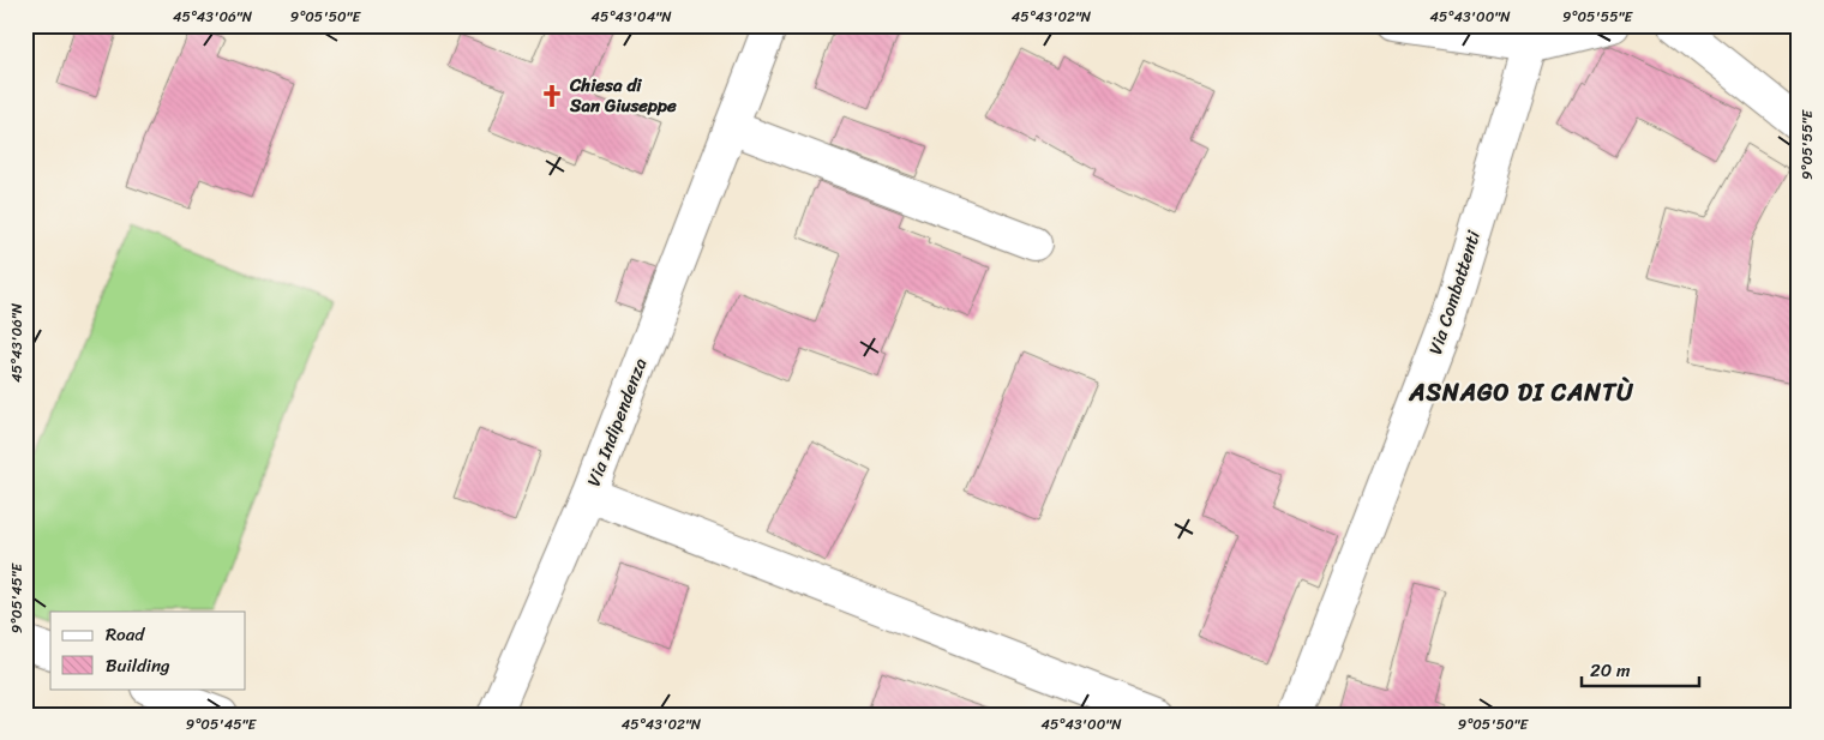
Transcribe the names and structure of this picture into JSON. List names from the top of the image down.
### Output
{
  "streets": {
    "street": ["Via Combattenti", "Via Indipendenza"]
  },
  "districts": ["ASNAGO DI CANTÙ"],
  "places": {
    "church": ["Chiesa di San Giuseppe"]
  },
  "legend": ["Road", "Building"],
  "scale_bar": "20 m",
  "coordinates": [
    "45°43'06\"N",
    "9°05'50\"E",
    "45°43'04\"N",
    "45°43'02\"N",
    "45°43'00\"N",
    "9°05'55\"E",
    "9°05'45\"E"
  ]
}
